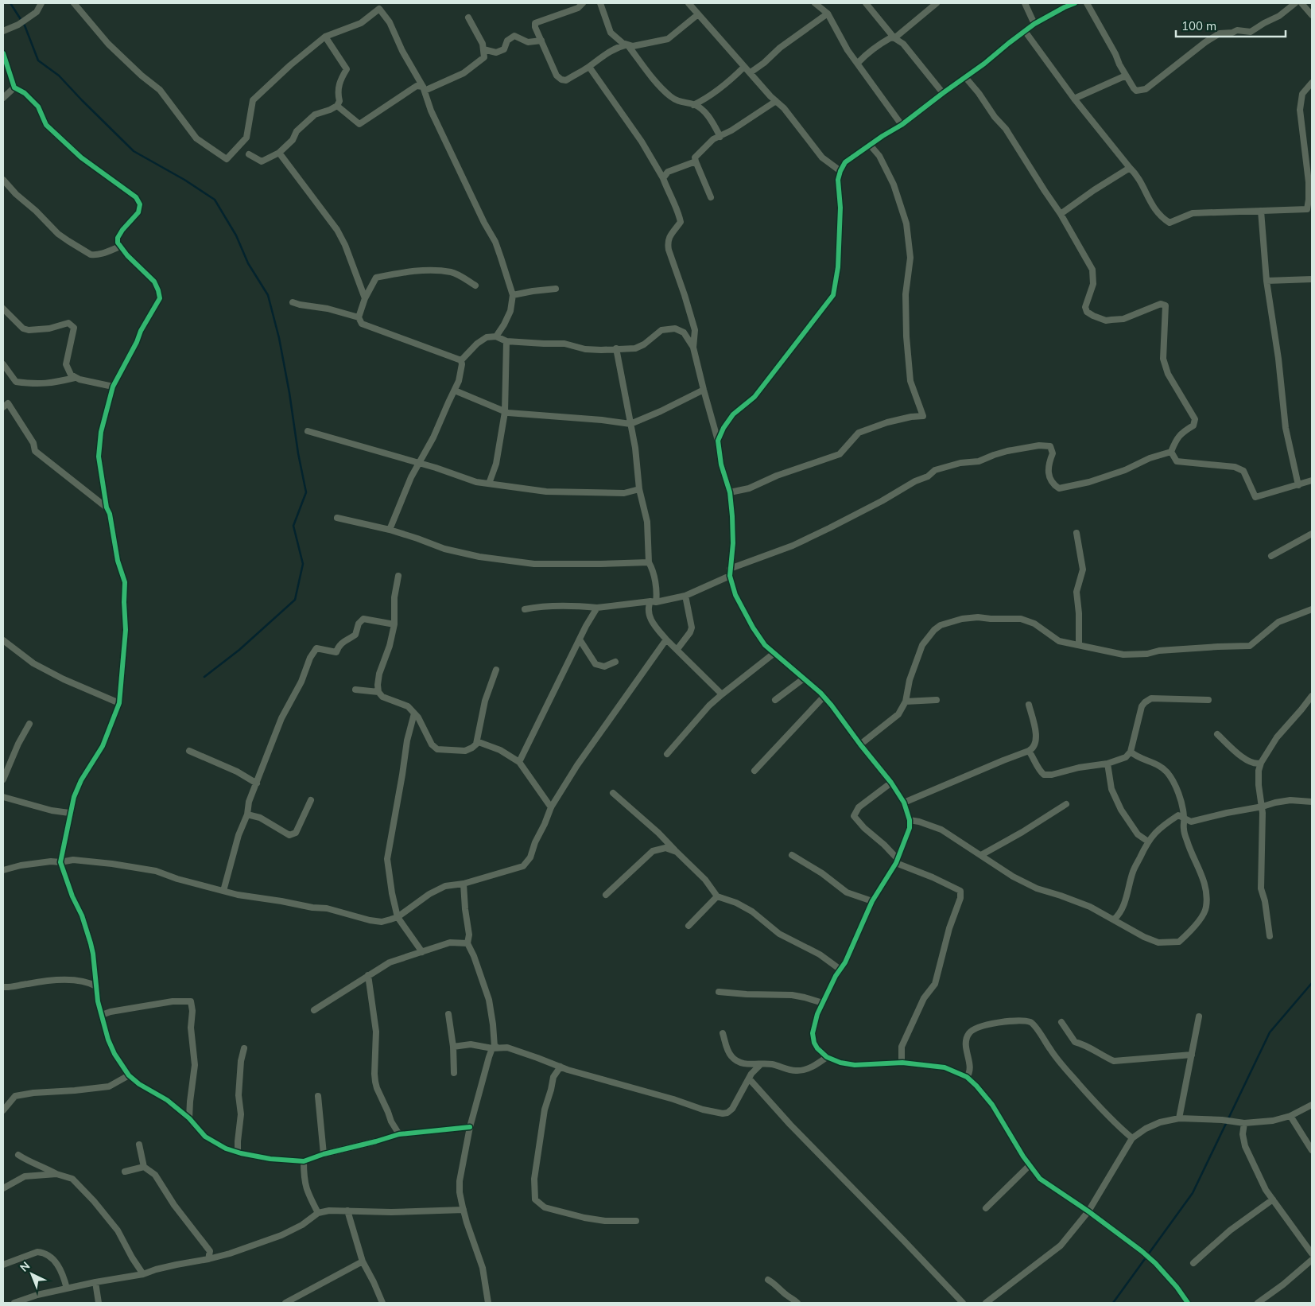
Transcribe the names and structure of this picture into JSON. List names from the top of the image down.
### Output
{
  "scale_bar": "100 m",
  "north": "top left"
}
